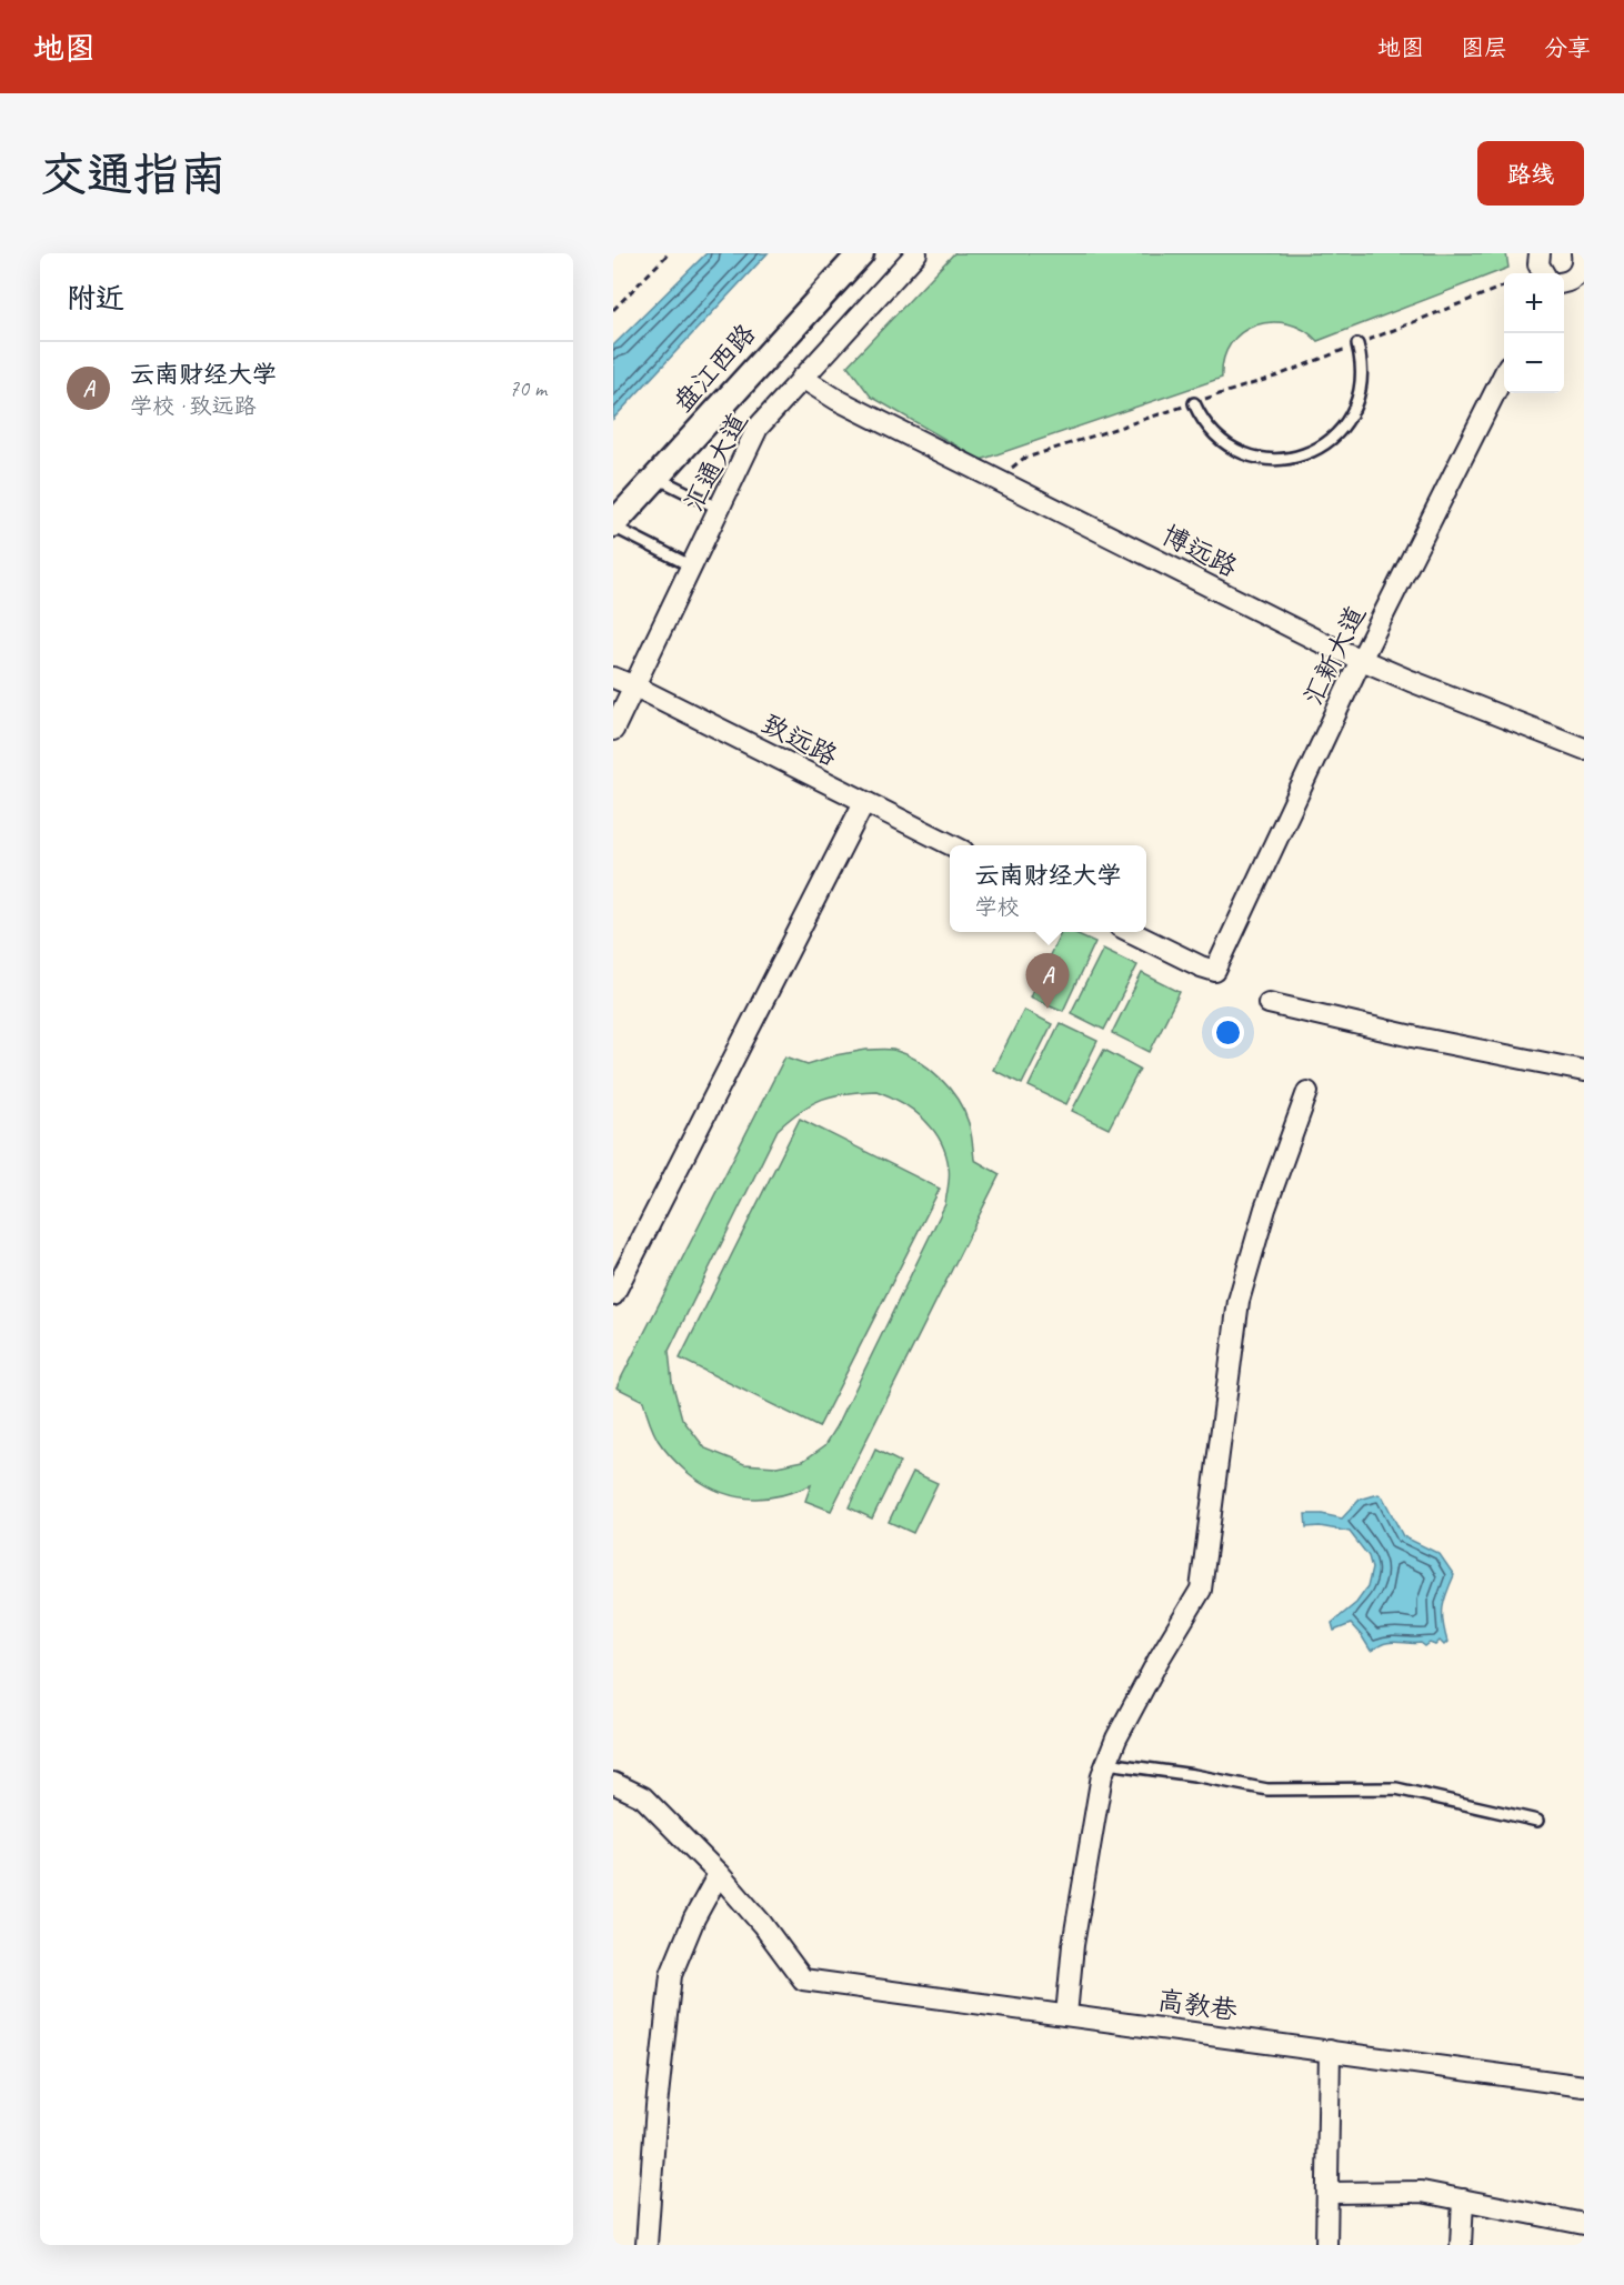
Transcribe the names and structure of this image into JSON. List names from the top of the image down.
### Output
{
  "streets": {
    "street": [
      "盘江西路",
      "汇通大道",
      "博远路",
      "汇新大道",
      "致远路",
      "高教巷"
    ]
  },
  "crossings": [
    ["汇通大道", "博远路"],
    ["汇通大道", "致远路"],
    ["博远路", "汇新大道"]
  ],
  "page": {
    "header": "地图",
    "nav": ["地图", "图层", "分享"],
    "buttons": "路线",
    "title": "交通指南",
    "heading": "附近",
    "map_buttons": ["+", "−"],
    "list": [
      {
        "mark": "A",
        "name": "云南财经大学",
        "note": "学校 · 致远路",
        "value": "70 m"
      }
    ],
    "popup": ["云南财经大学", "学校"],
    "pins": "A"
  }
}
